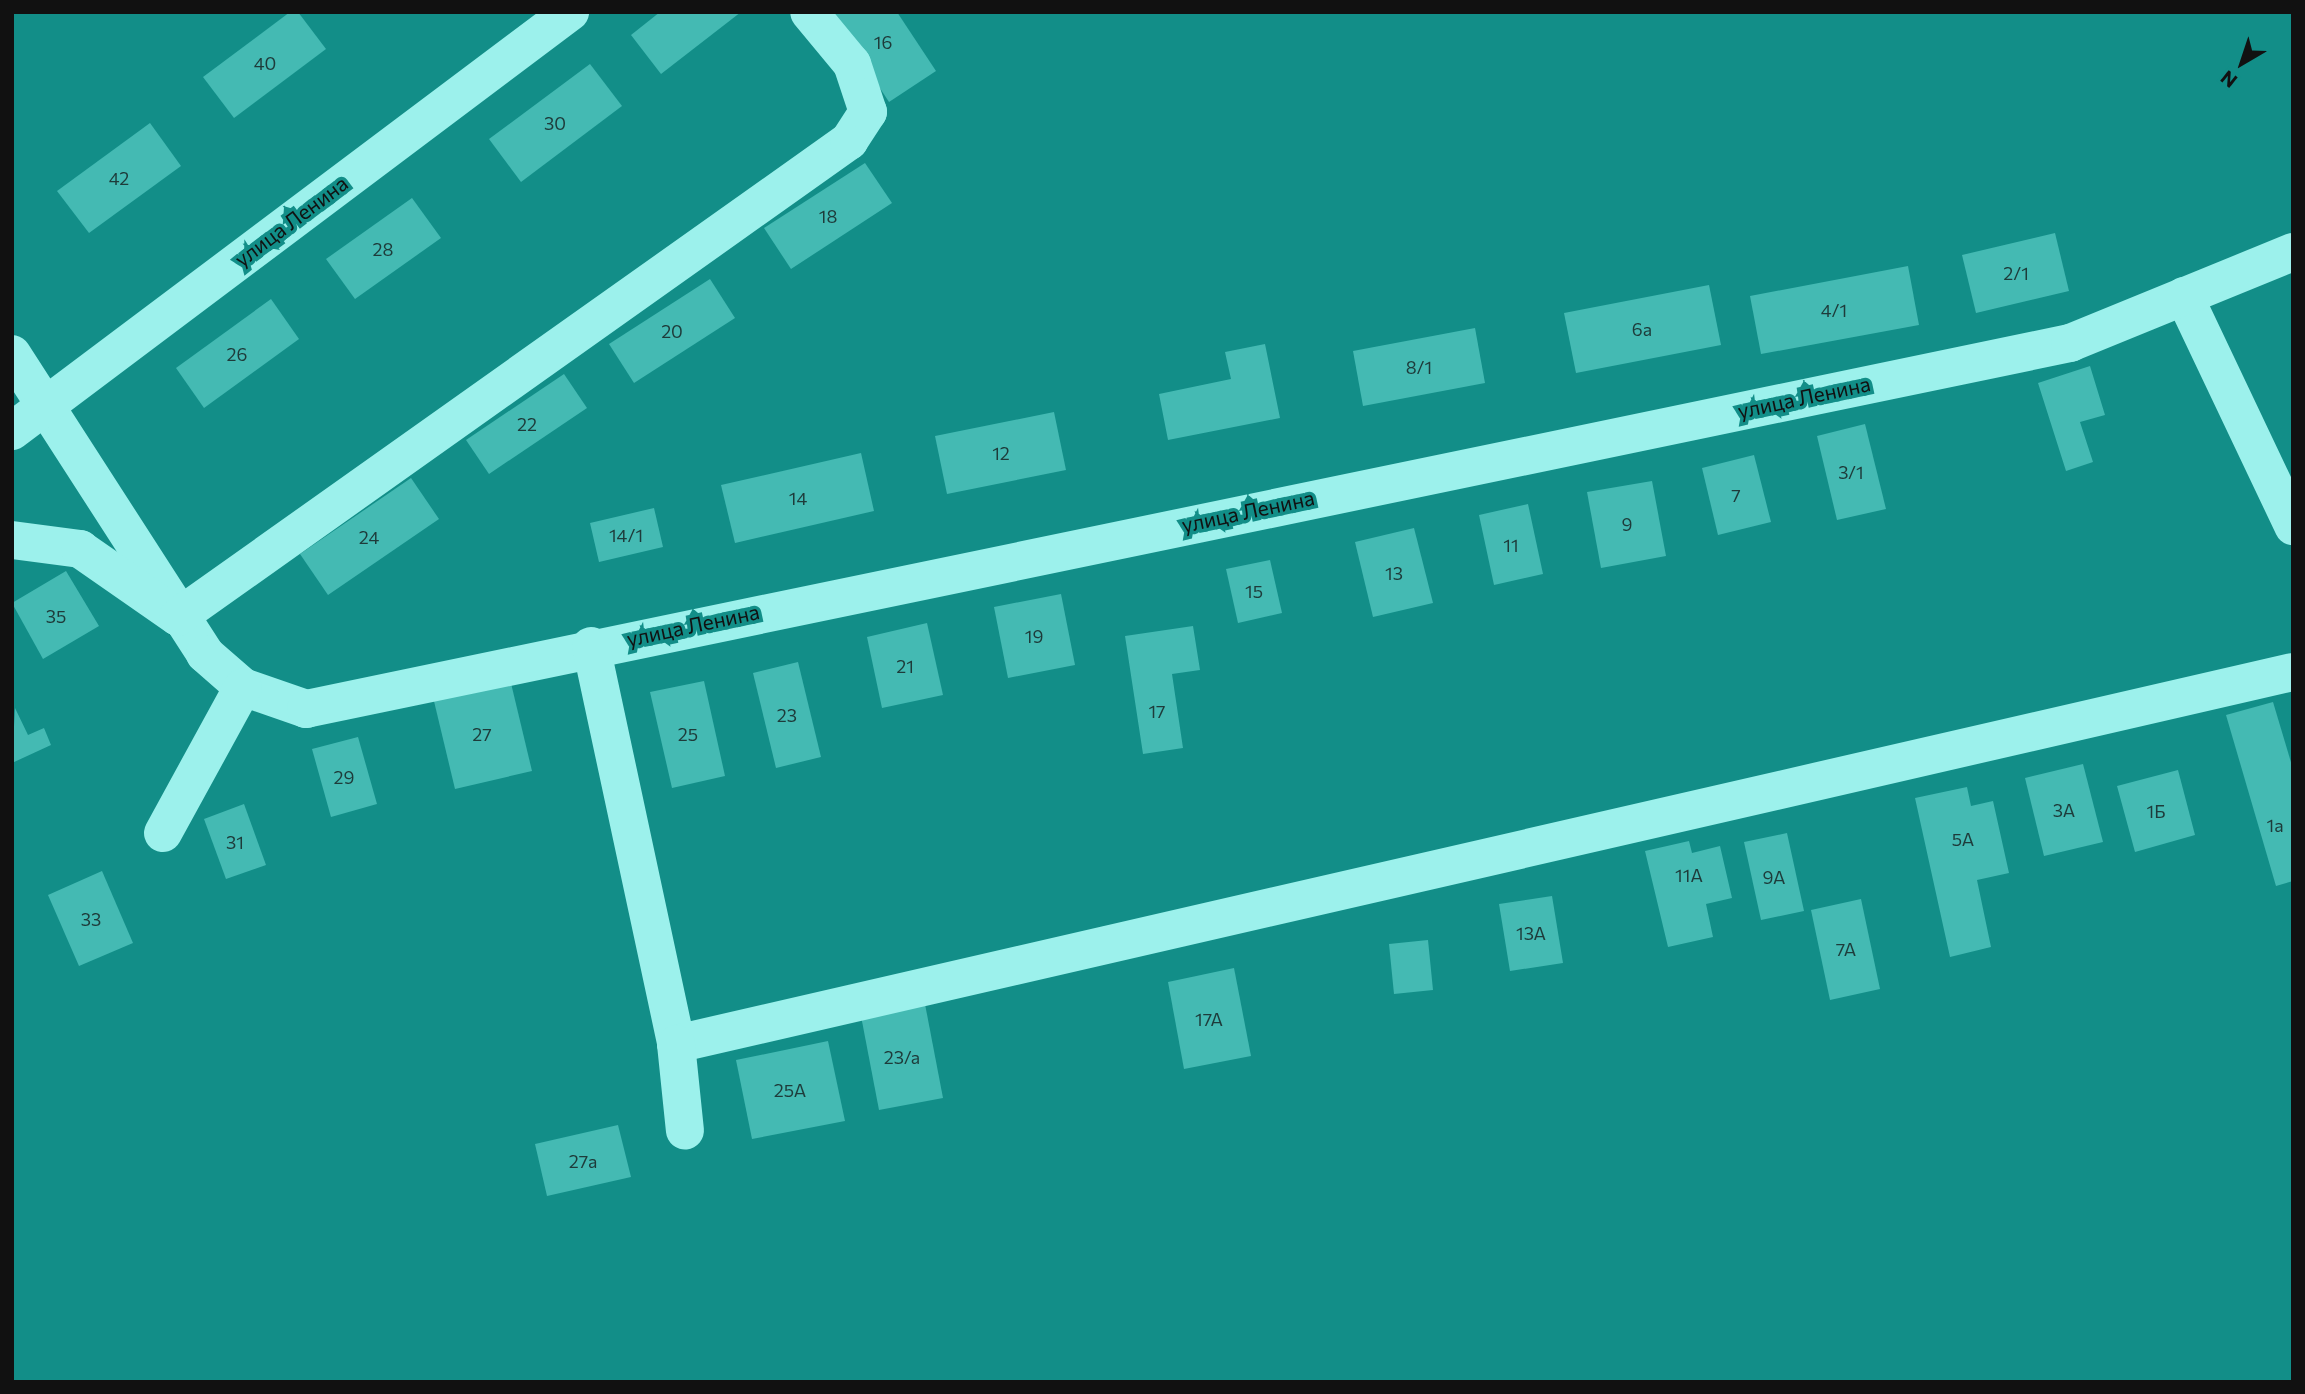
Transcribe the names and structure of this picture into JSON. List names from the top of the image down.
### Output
{
  "streets": {
    "street": ["улица Ленина"]
  },
  "house_numbers": [
    "16",
    "40",
    "30",
    "42",
    "18",
    "28",
    "2/1",
    "4/1",
    "6а",
    "20",
    "26",
    "8/1",
    "22",
    "12",
    "3/1",
    "7",
    "14",
    "9",
    "14/1",
    "24",
    "11",
    "13",
    "15",
    "35",
    "19",
    "21",
    "17",
    "23",
    "27",
    "25",
    "29",
    "3А",
    "1Б",
    "1а",
    "5А",
    "31",
    "11А",
    "9А",
    "33",
    "13А",
    "7А",
    "17А",
    "23/а",
    "25А",
    "27а"
  ],
  "north": "bottom left"
}
